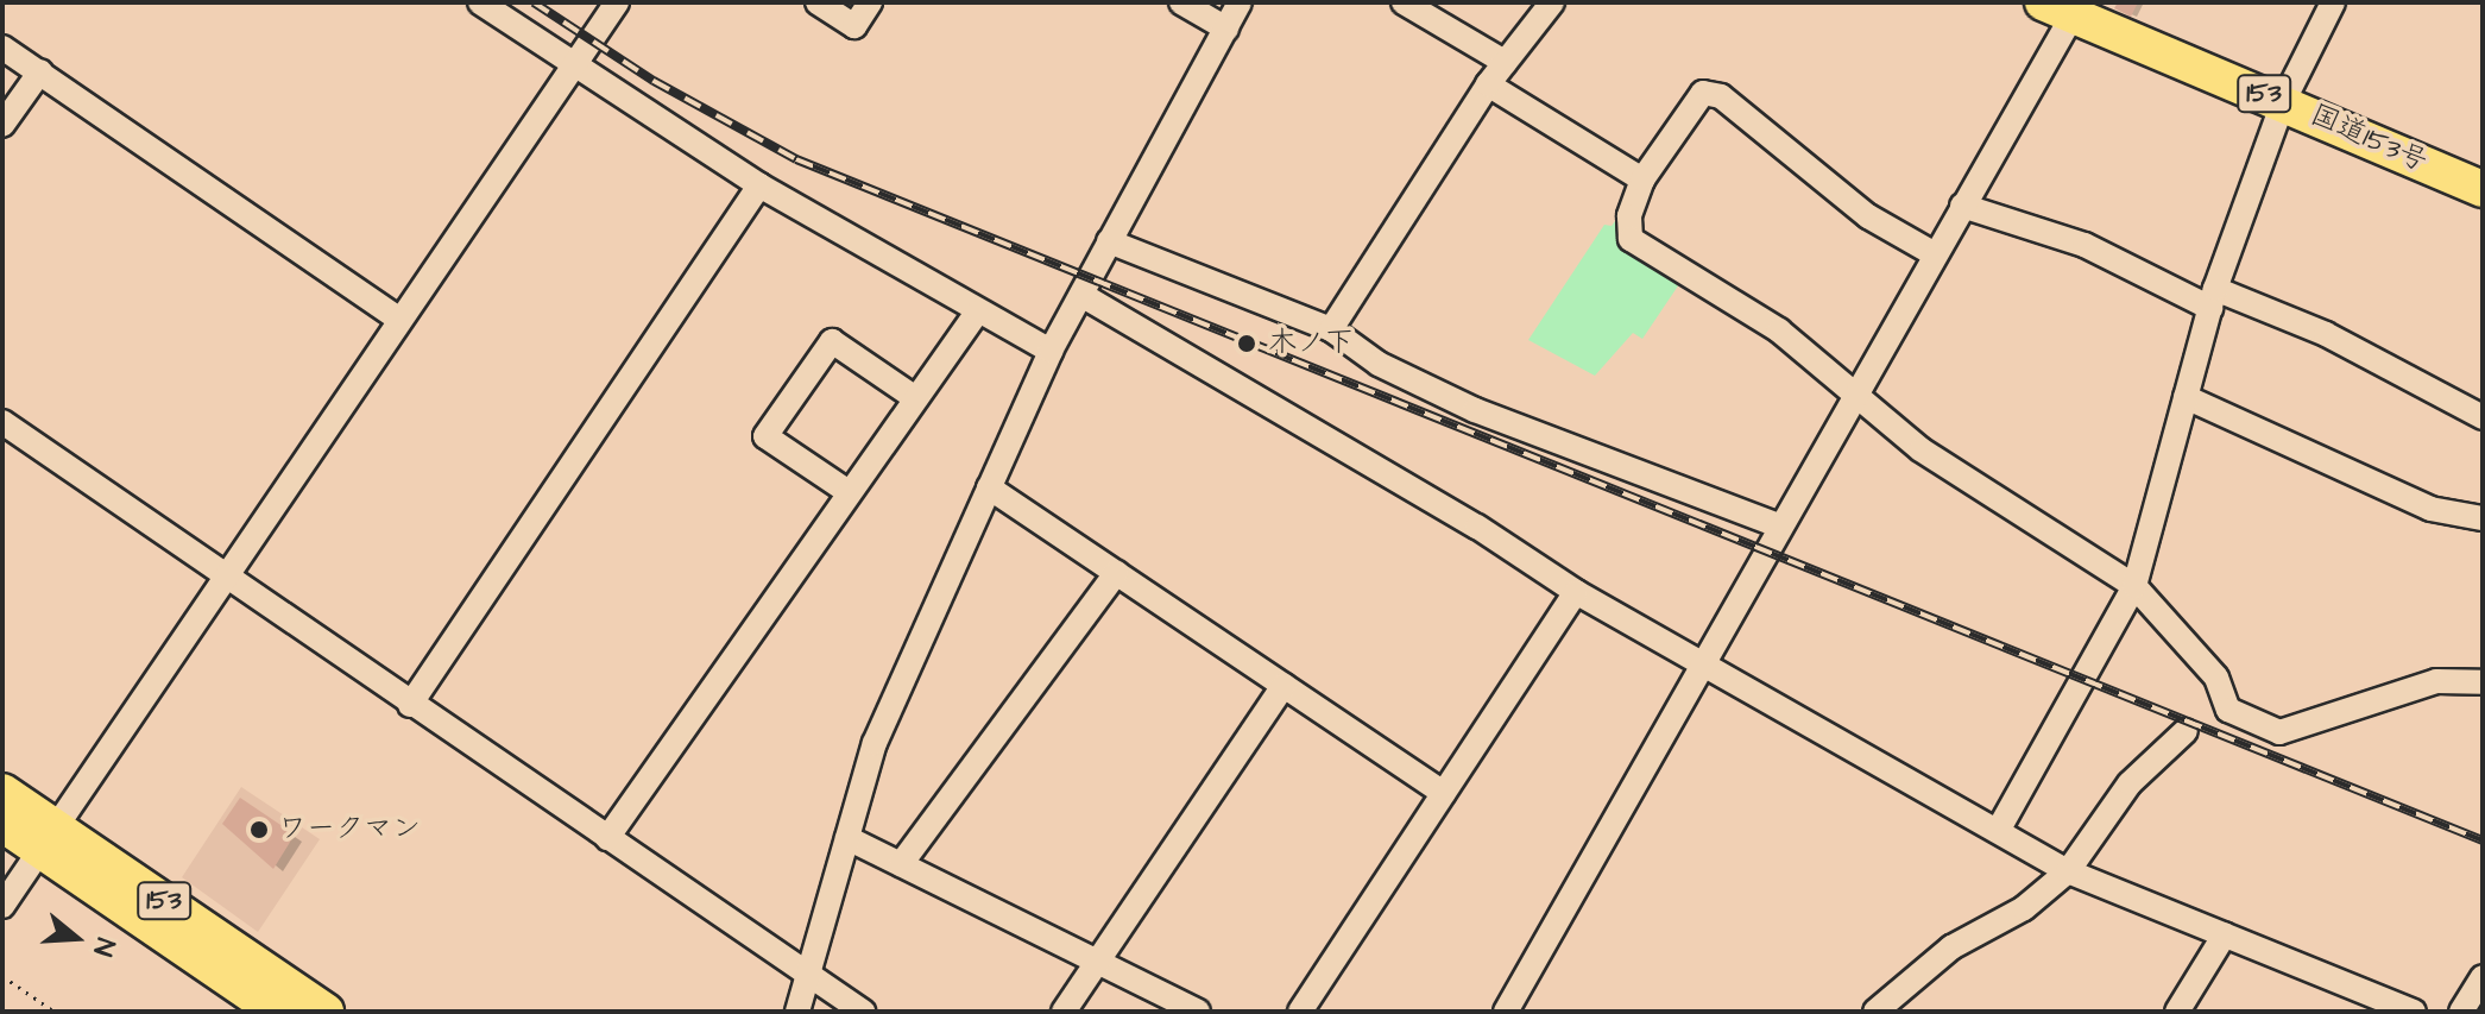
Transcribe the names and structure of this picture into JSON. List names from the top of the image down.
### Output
{
  "streets": {
    "highway": ["153", "国道153号"]
  },
  "places": ["木ノ下", "ワークマン"],
  "north": "right"
}
